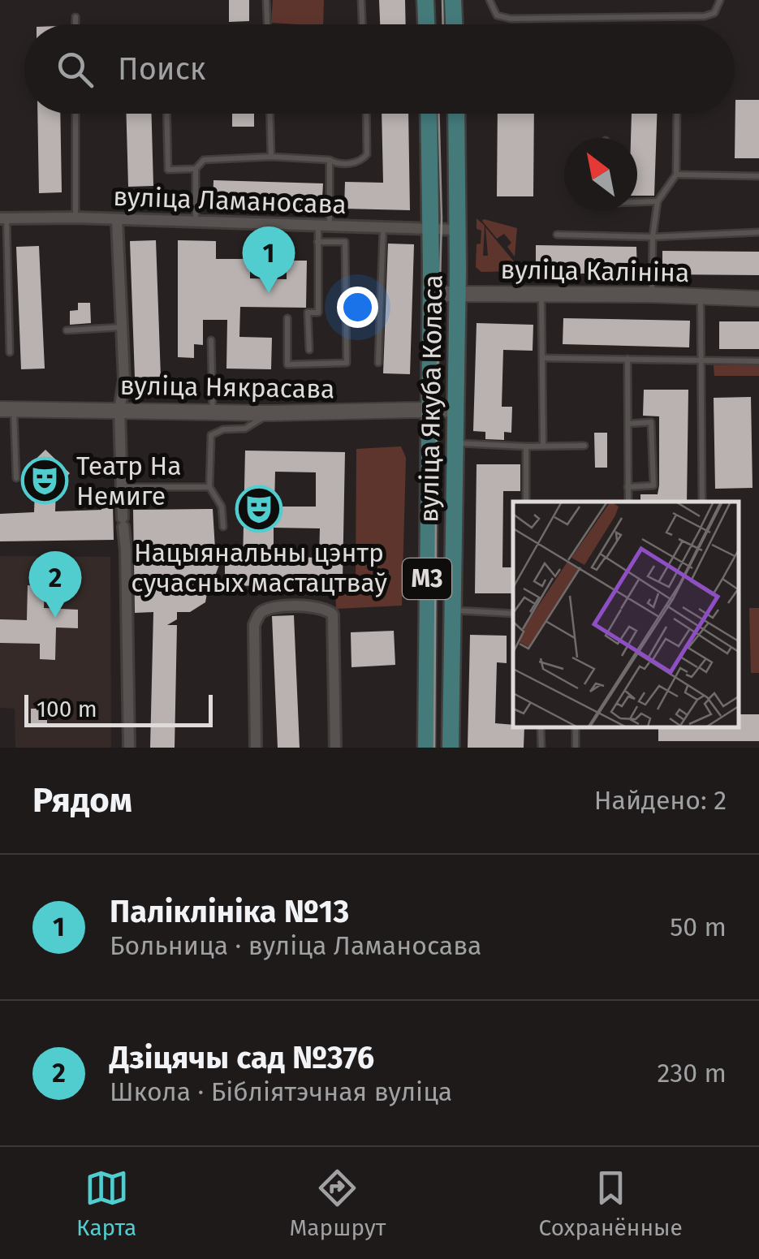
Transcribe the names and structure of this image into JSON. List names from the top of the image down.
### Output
{
  "streets": {
    "main road": [
      "вуліца Калініна",
      "вуліца Някрасава",
      "вуліца Якуба Коласа",
      "М3"
    ],
    "street": ["вуліца Ламаносава"]
  },
  "crossings": [
    ["вуліца Ламаносава", "вуліца Якуба Коласа"],
    ["вуліца Калініна", "вуліца Якуба Коласа"],
    ["вуліца Някрасава", "вуліца Якуба Коласа"]
  ],
  "places": {
    "theatre": ["Театр На Немиге", "Нацыянальны цэнтр сучасных мастацтваў"]
  },
  "scale_bar": "100 m",
  "north": "top left",
  "page": {
    "search": "Поиск",
    "pins": ["1", "2"],
    "scale": "100 m",
    "heading": ["Рядом", "Найдено: 2"],
    "list": [
      {
        "mark": "1",
        "name": "Паліклініка №13",
        "note": "Больница · вуліца Ламаносава",
        "value": "50 m"
      },
      {
        "mark": "2",
        "name": "Дзіцячы сад №376",
        "note": "Школа · Бібліятэчная вуліца",
        "value": "230 m"
      }
    ],
    "nav": ["Карта", "Маршрут", "Сохранённые"]
  }
}
